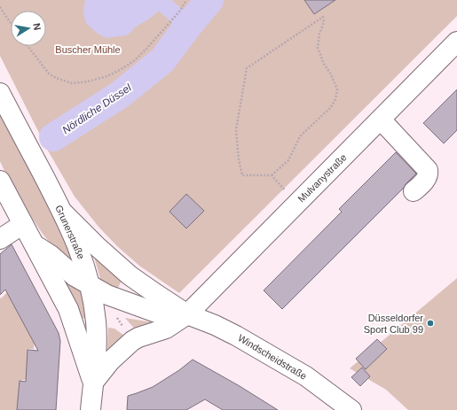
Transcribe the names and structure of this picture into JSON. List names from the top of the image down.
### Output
{
  "streets": {
    "main road": ["Mulvanystraße", "Grunerstraße", "Windscheidstraße"]
  },
  "crossings": [
    ["Mulvanystraße", "Windscheidstraße"],
    ["Grunerstraße", "Windscheidstraße"]
  ],
  "water": ["Nördliche Düssel"],
  "parks": ["Buscher Mühle"],
  "places": ["Düsseldorfer Sport Club 99"],
  "north": "right"
}
